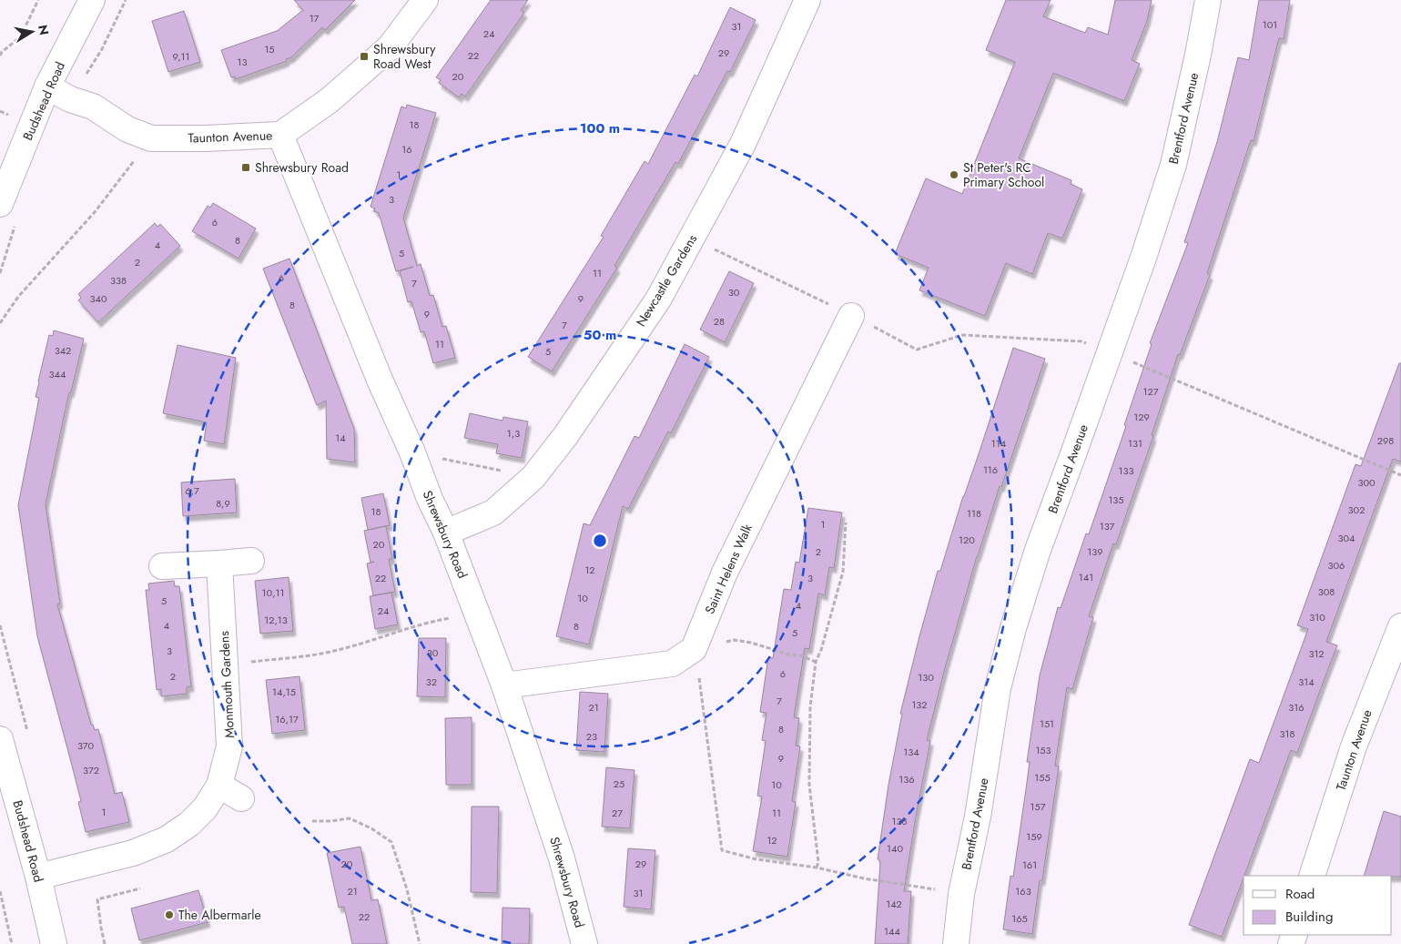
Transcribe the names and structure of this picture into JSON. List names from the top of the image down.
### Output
{
  "streets": {
    "street": [
      "Budshead Road",
      "Brentford Avenue",
      "Taunton Avenue",
      "Newcastle Gardens",
      "Shrewsbury Road",
      "Saint Helens Walk",
      "Monmouth Gardens"
    ]
  },
  "crossings": [
    ["Budshead Road", "Taunton Avenue"],
    ["Budshead Road", "Monmouth Gardens"],
    ["Taunton Avenue", "Shrewsbury Road"],
    ["Newcastle Gardens", "Shrewsbury Road"]
  ],
  "places": {
    "transit": ["Shrewsbury Road West", "Shrewsbury Road"],
    "other": ["St Peter's RC Primary School", "The Albermarle"]
  },
  "house_numbers": [
    "17",
    "101",
    "31",
    "24",
    "15",
    "29",
    "22",
    "9,11",
    "13",
    "20",
    "18",
    "16",
    "1",
    "3",
    "6",
    "8",
    "4",
    "5",
    "2",
    "11",
    "6",
    "338",
    "7",
    "30",
    "340",
    "9",
    "8",
    "9",
    "28",
    "7",
    "11",
    "342",
    "5",
    "344",
    "127",
    "129",
    "1,3",
    "14",
    "298",
    "114",
    "131",
    "116",
    "133",
    "300",
    "6,7",
    "135",
    "8,9",
    "302",
    "18",
    "118",
    "1",
    "137",
    "304",
    "120",
    "20",
    "2",
    "139",
    "306",
    "12",
    "141",
    "22",
    "3",
    "308",
    "10,11",
    "10",
    "5",
    "4",
    "24",
    "310",
    "12,13",
    "4",
    "8",
    "5",
    "3",
    "30",
    "312",
    "6",
    "2",
    "130",
    "32",
    "314",
    "14,15",
    "7",
    "132",
    "21",
    "316",
    "16,17",
    "151",
    "8",
    "318",
    "23",
    "370",
    "153",
    "134",
    "9",
    "372",
    "155",
    "136",
    "25",
    "10",
    "157",
    "1",
    "27",
    "11",
    "138",
    "159",
    "12",
    "140",
    "20",
    "29",
    "161",
    "21",
    "163",
    "31",
    "142",
    "22",
    "165",
    "144"
  ],
  "legend": ["Road", "Building"],
  "north": "right",
  "rings": ["100 m", "50 m"]
}
